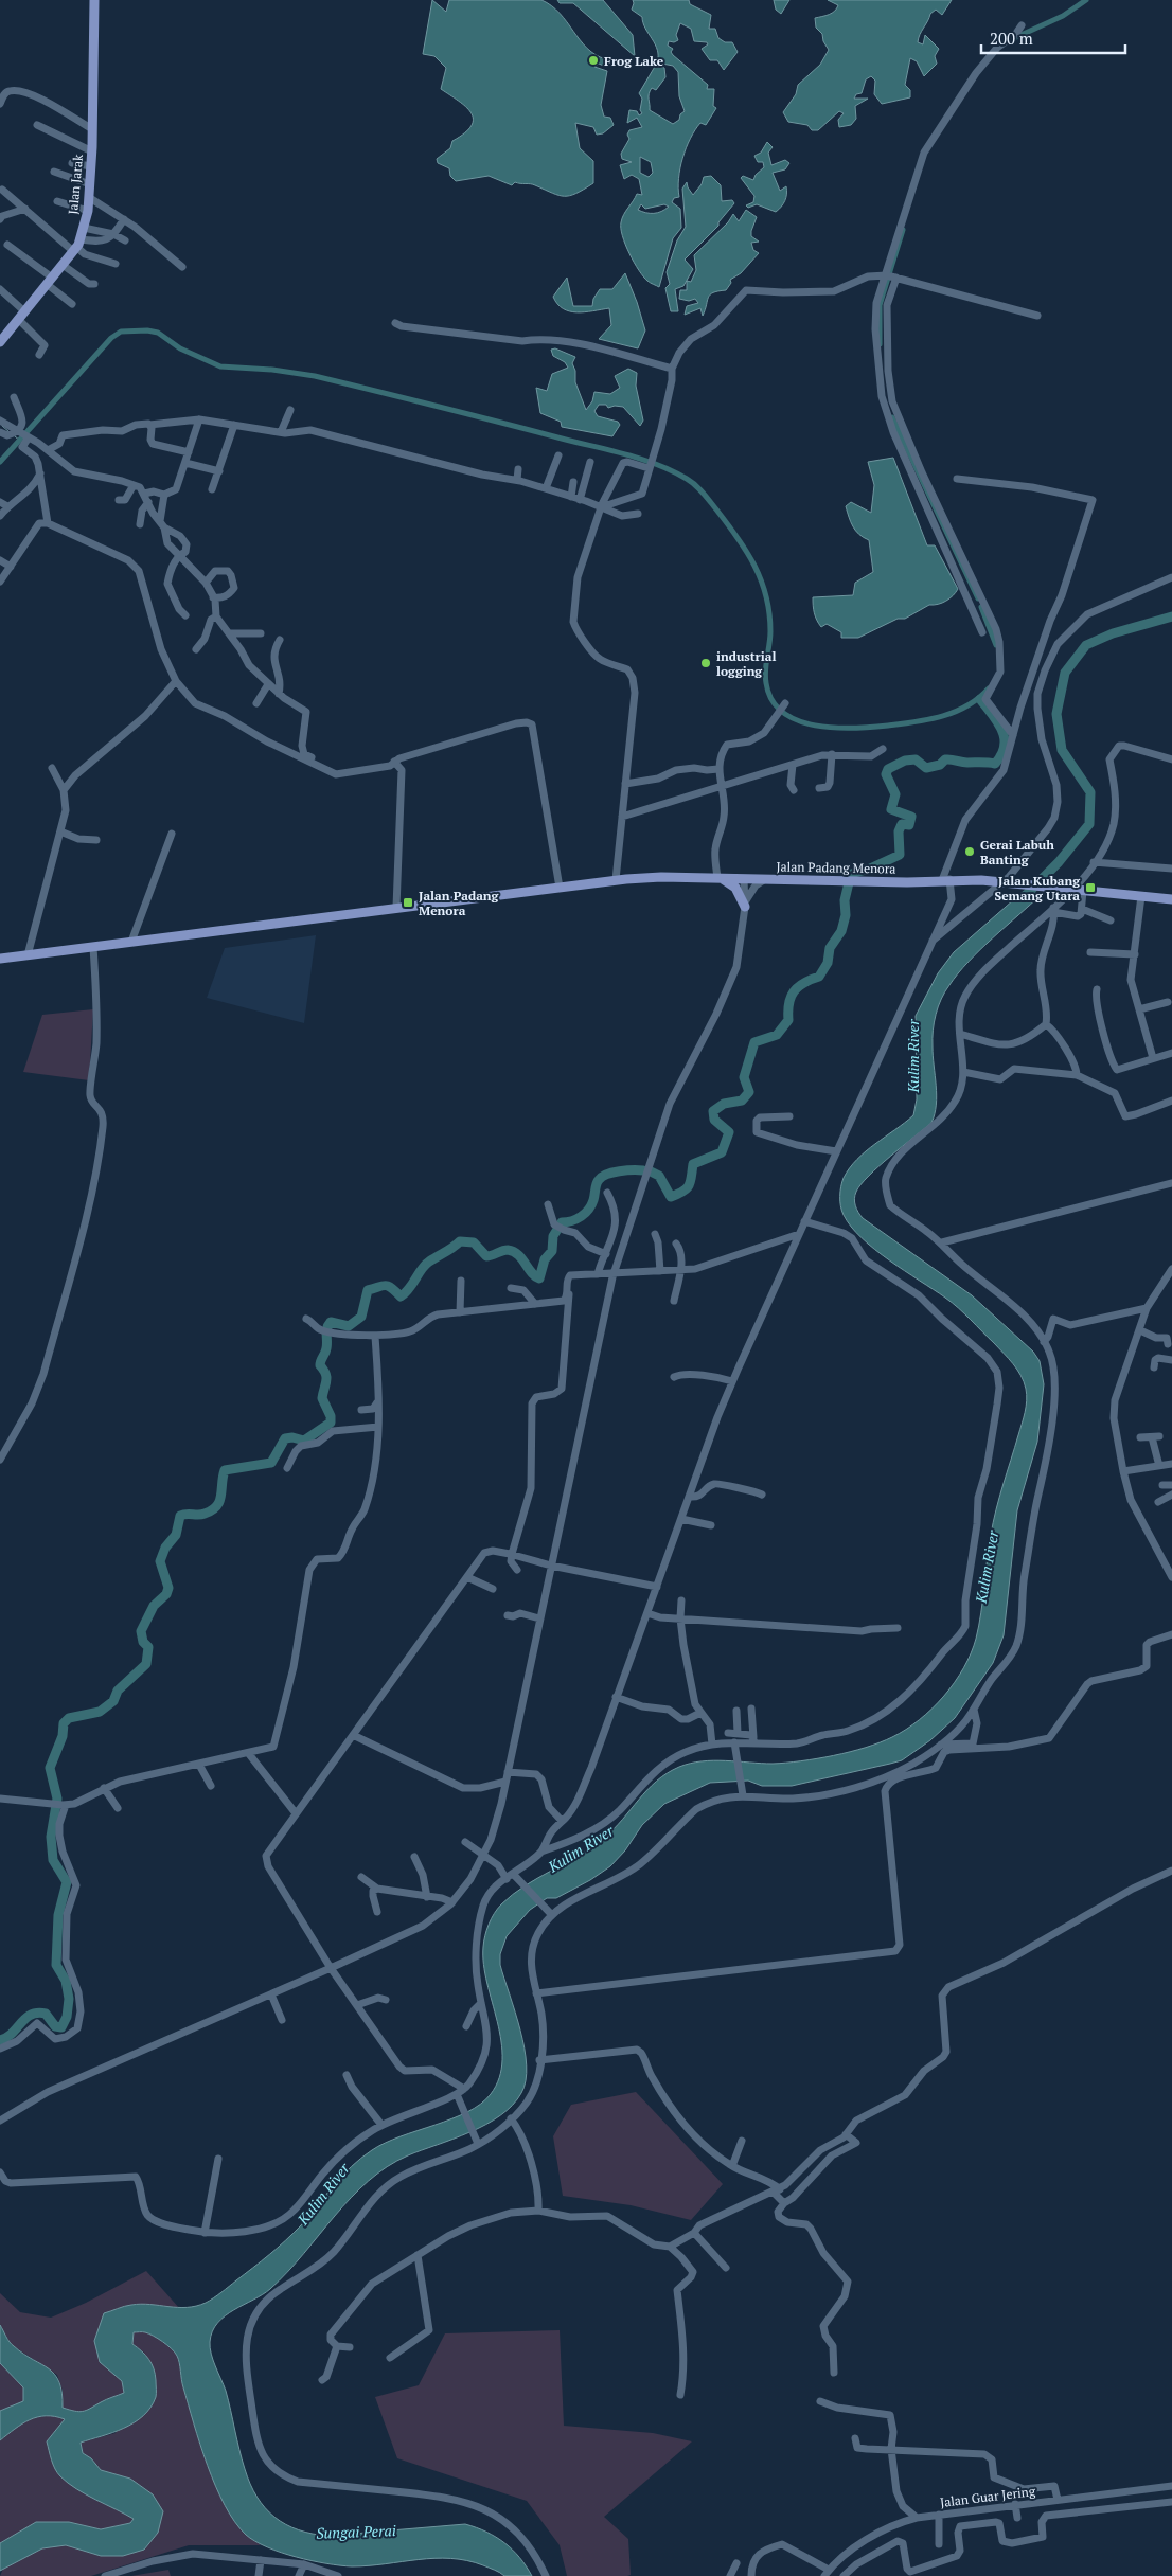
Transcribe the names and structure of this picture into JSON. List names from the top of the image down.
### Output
{
  "streets": {
    "main road": ["Jalan Jarak", "Jalan Padang Menora"],
    "street": ["Jalan Guar Jering"]
  },
  "water": ["Kulim River", "Sungai Perai"],
  "places": {
    "other": ["Frog Lake", "industrial logging", "Gerai Labuh Banting"],
    "transit": ["Jalan Kubang Semang Utara", "Jalan Padang Menora"]
  },
  "scale_bar": "200 m"
}
